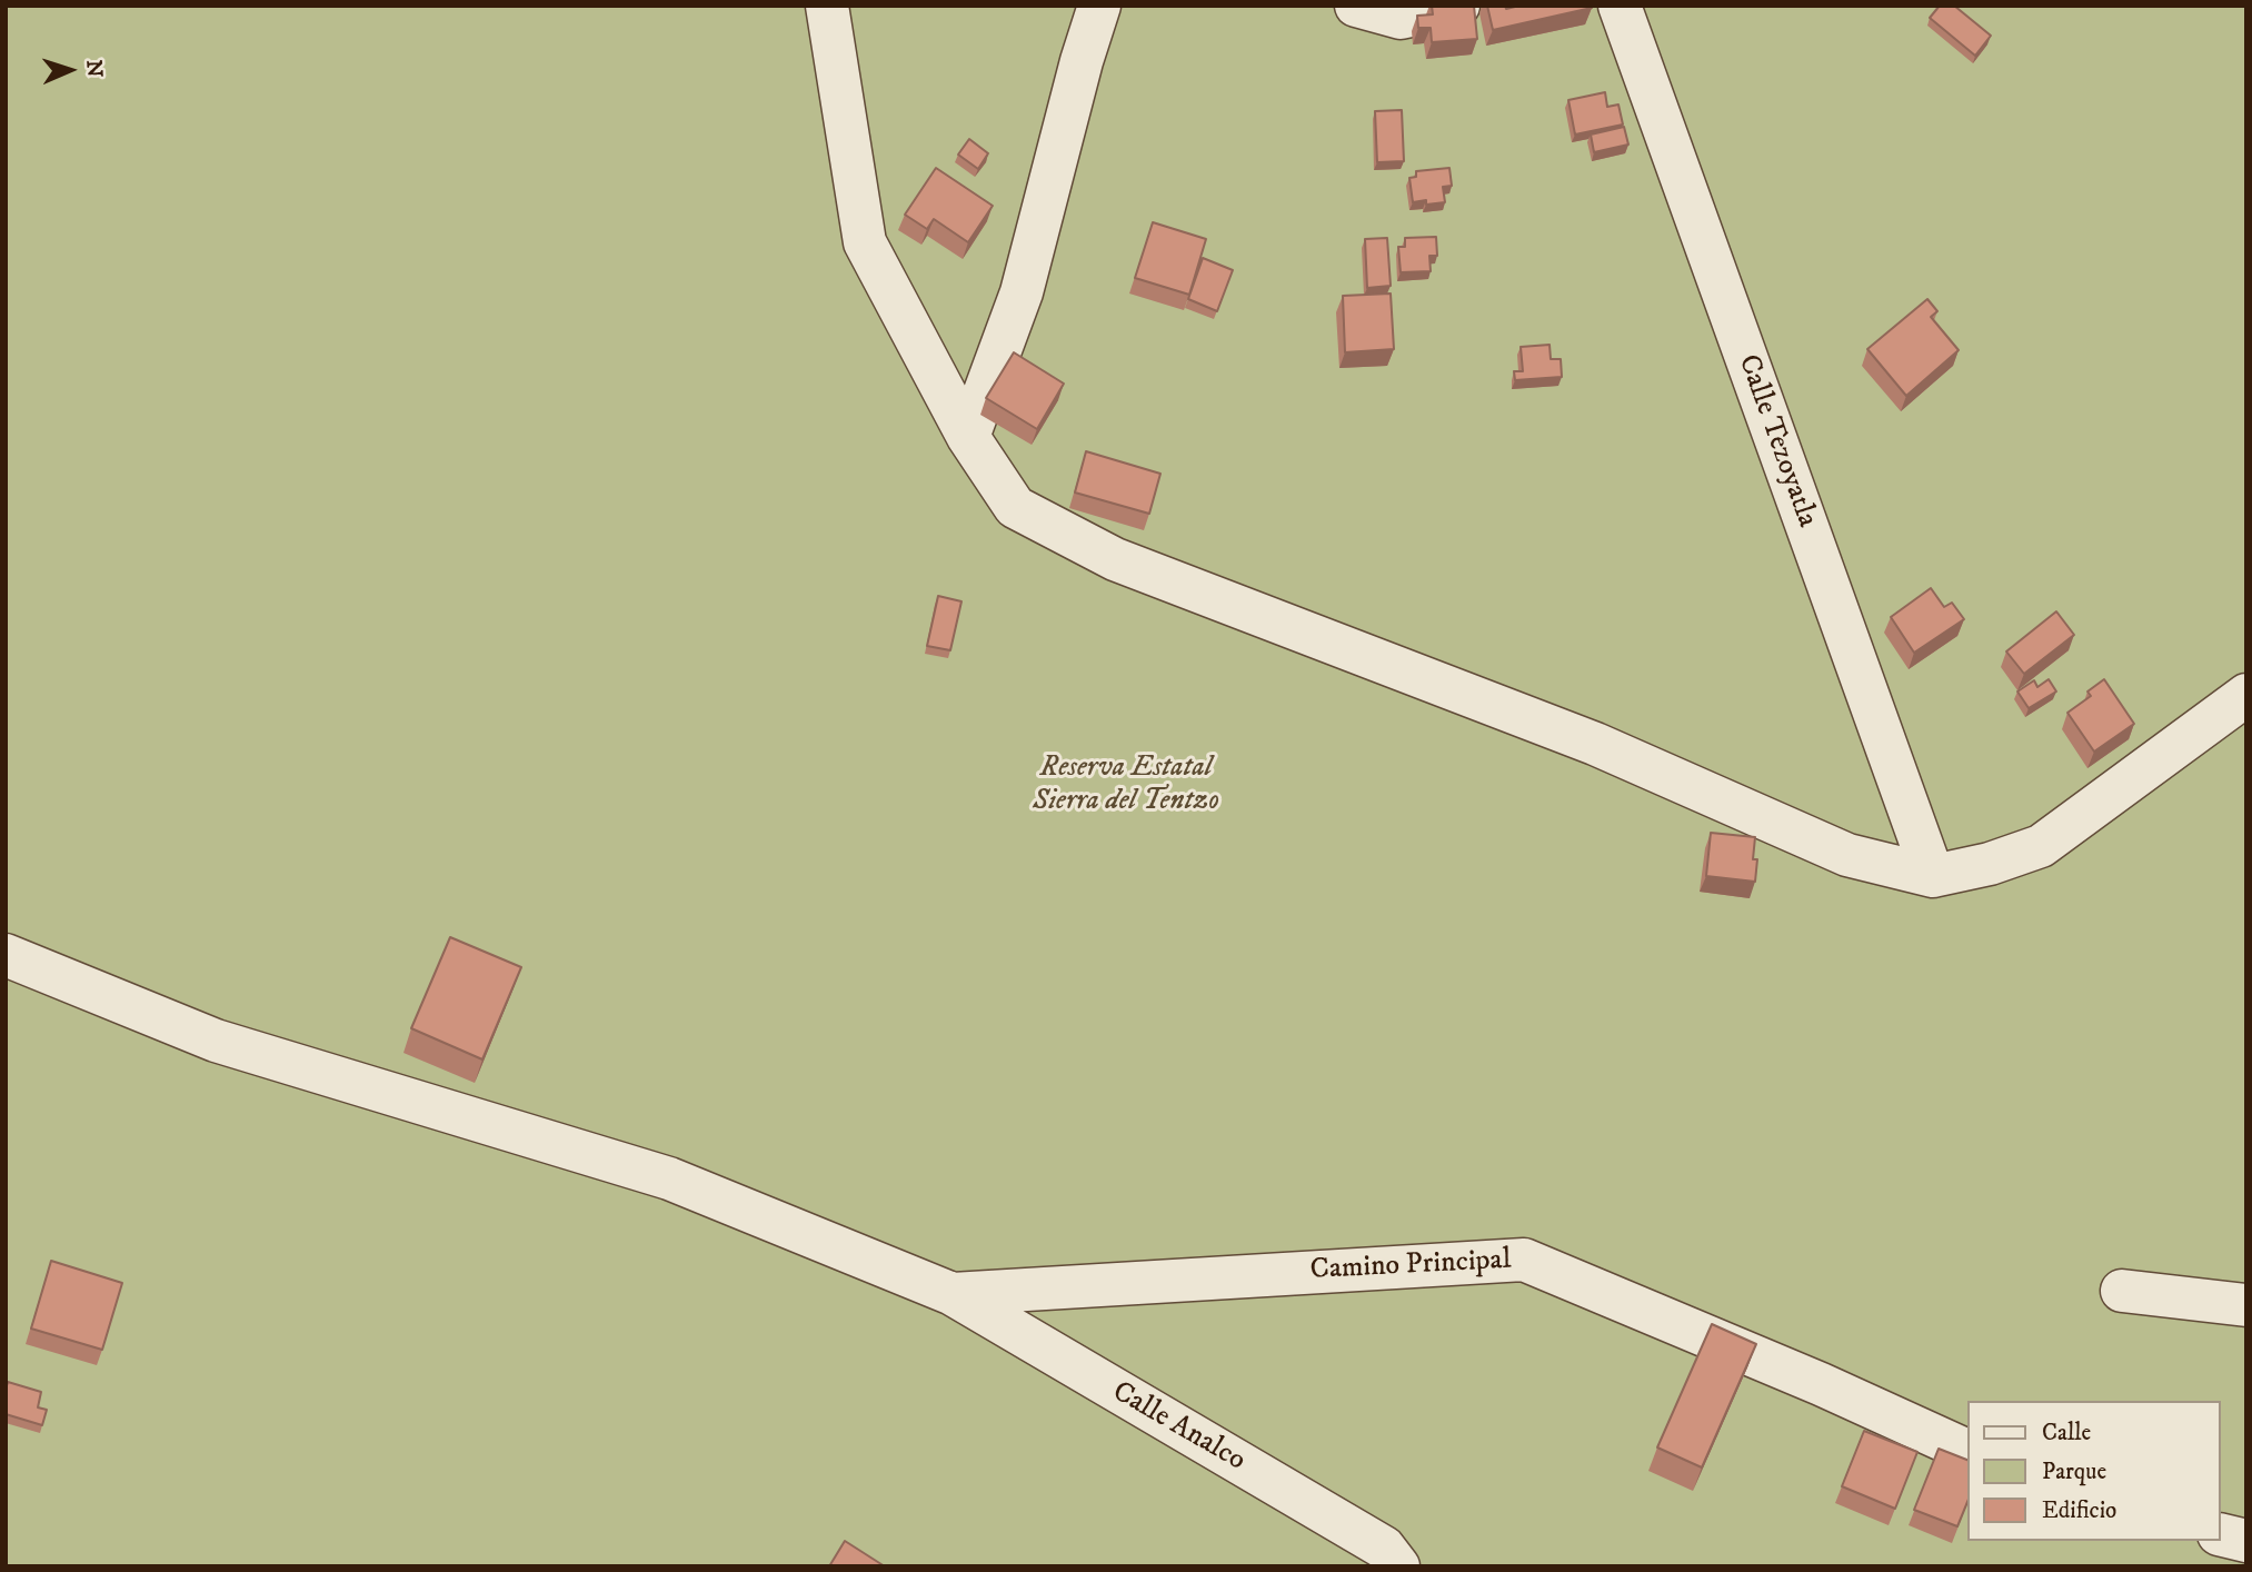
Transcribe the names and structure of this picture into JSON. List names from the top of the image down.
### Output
{
  "streets": {
    "street": ["Calle Tezoyatla", "Camino Principal", "Calle Analco"]
  },
  "crossings": [
    ["Camino Principal", "Calle Analco"]
  ],
  "parks": ["Reserva Estatal Sierra del Tentzo"],
  "legend": ["Calle", "Parque", "Edificio"],
  "north": "right"
}
